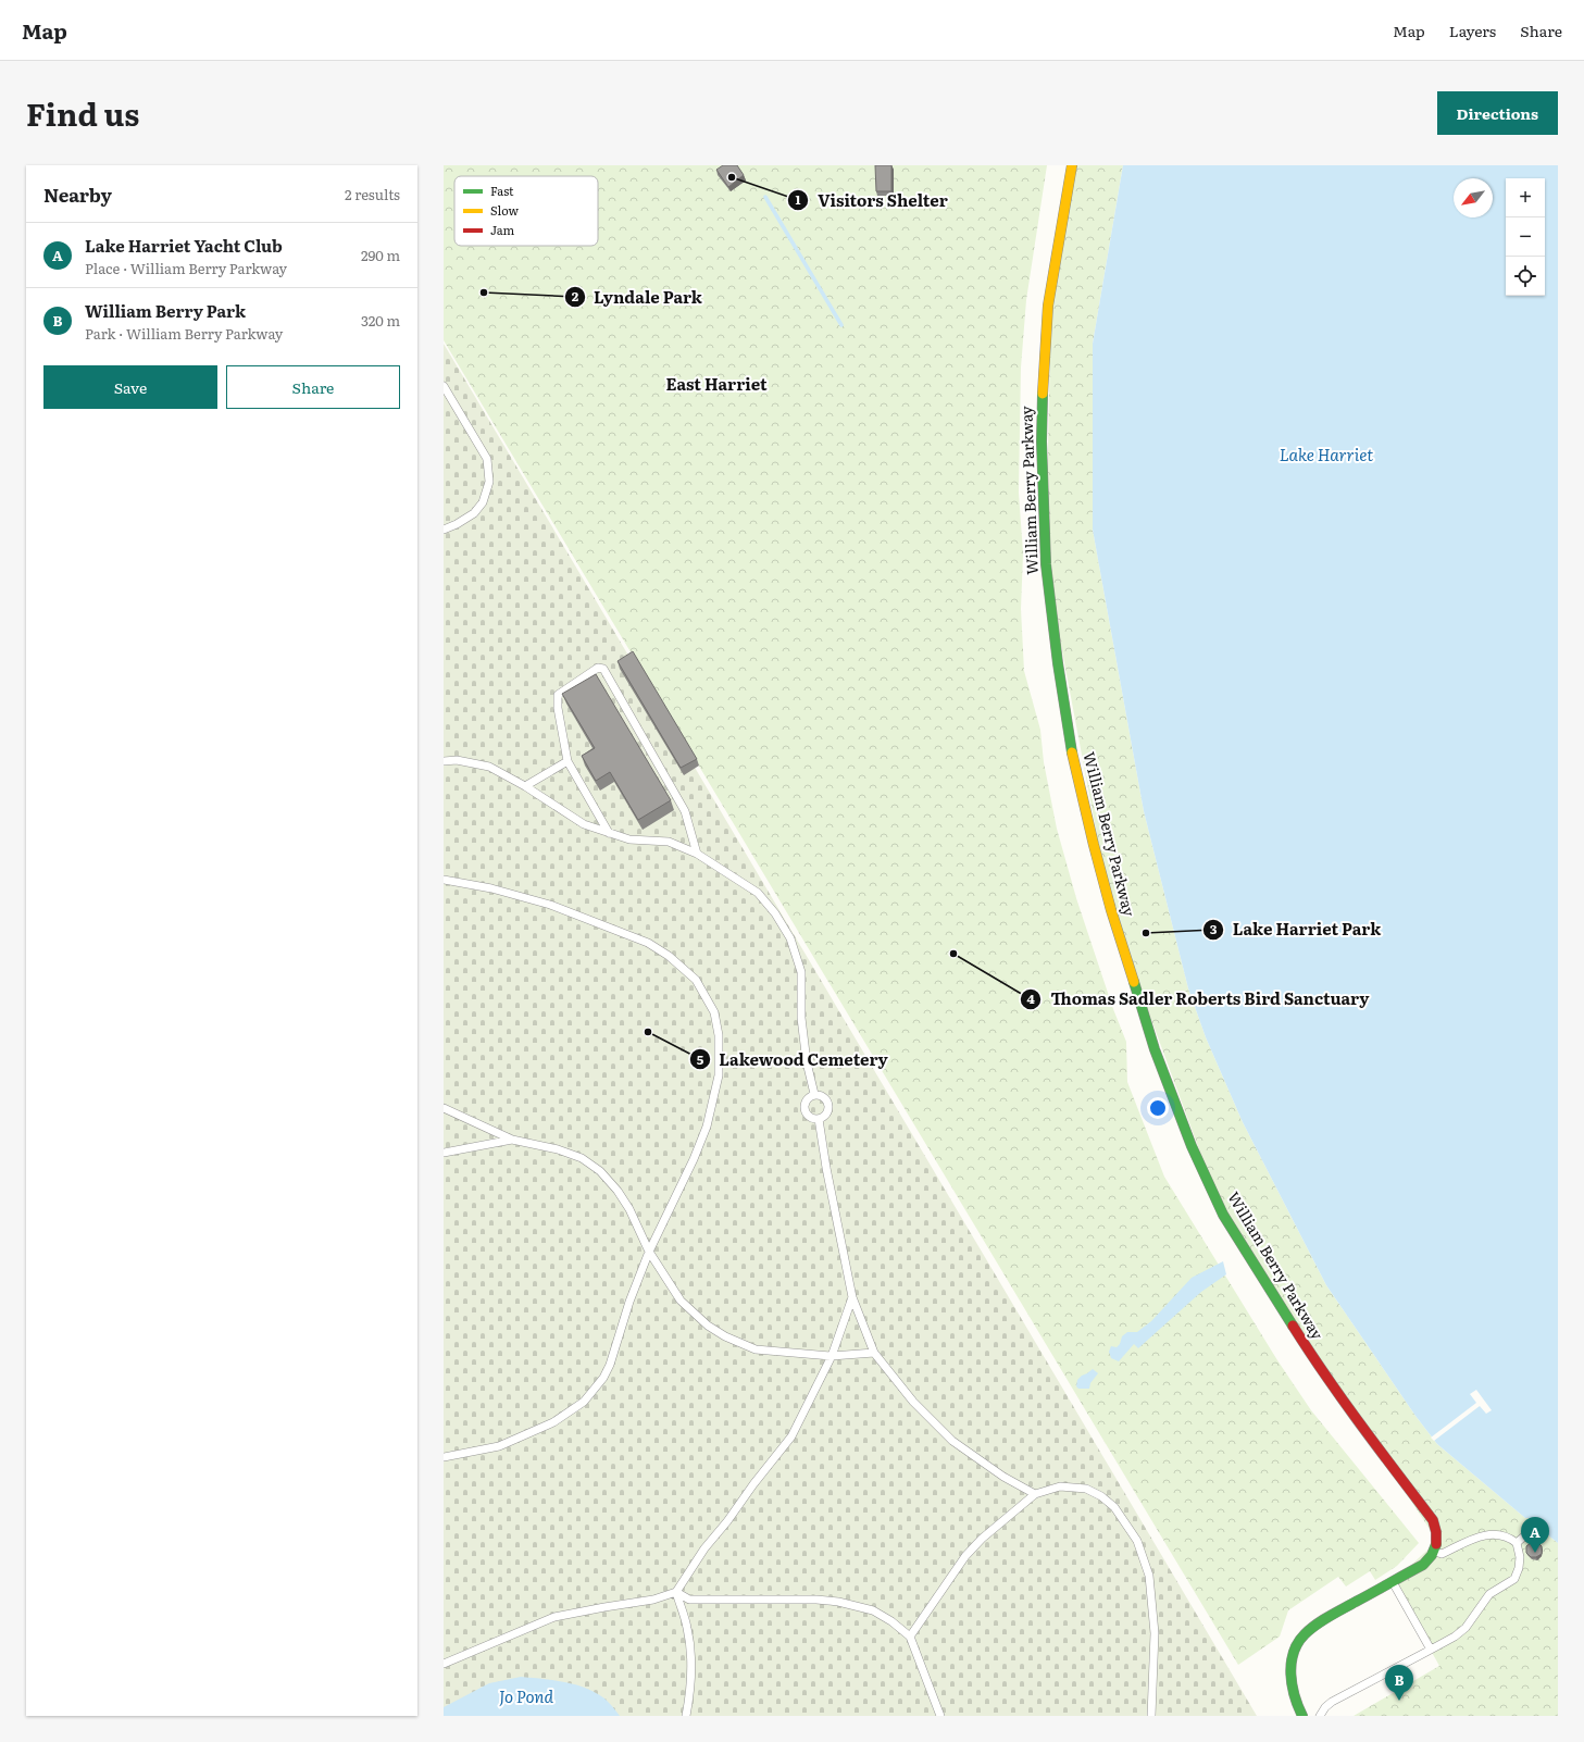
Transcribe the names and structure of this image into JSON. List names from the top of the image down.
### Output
{
  "streets": {
    "street": ["William Berry Parkway"]
  },
  "districts": ["East Harriet"],
  "water": ["Lake Harriet", "Jo Pond"],
  "places": [
    "Visitors Shelter",
    "Lyndale Park",
    "Lake Harriet Park",
    "Thomas Sadler Roberts Bird Sanctuary",
    "Lakewood Cemetery"
  ],
  "legend": ["Fast", "Slow", "Jam"],
  "north": "bottom left",
  "page": {
    "header": "Map",
    "nav": ["Map", "Layers", "Share"],
    "title": "Find us",
    "buttons": [
      "Directions",
      ["Save", "Share"]
    ],
    "heading": ["Nearby", "2 results"],
    "map_buttons": ["+", "−"],
    "list": [
      {
        "mark": "A",
        "name": "Lake Harriet Yacht Club",
        "note": "Place · William Berry Parkway",
        "value": "290 m"
      },
      {
        "mark": "B",
        "name": "William Berry Park",
        "note": "Park · William Berry Parkway",
        "value": "320 m"
      }
    ],
    "pins": ["A", "B"]
  }
}
